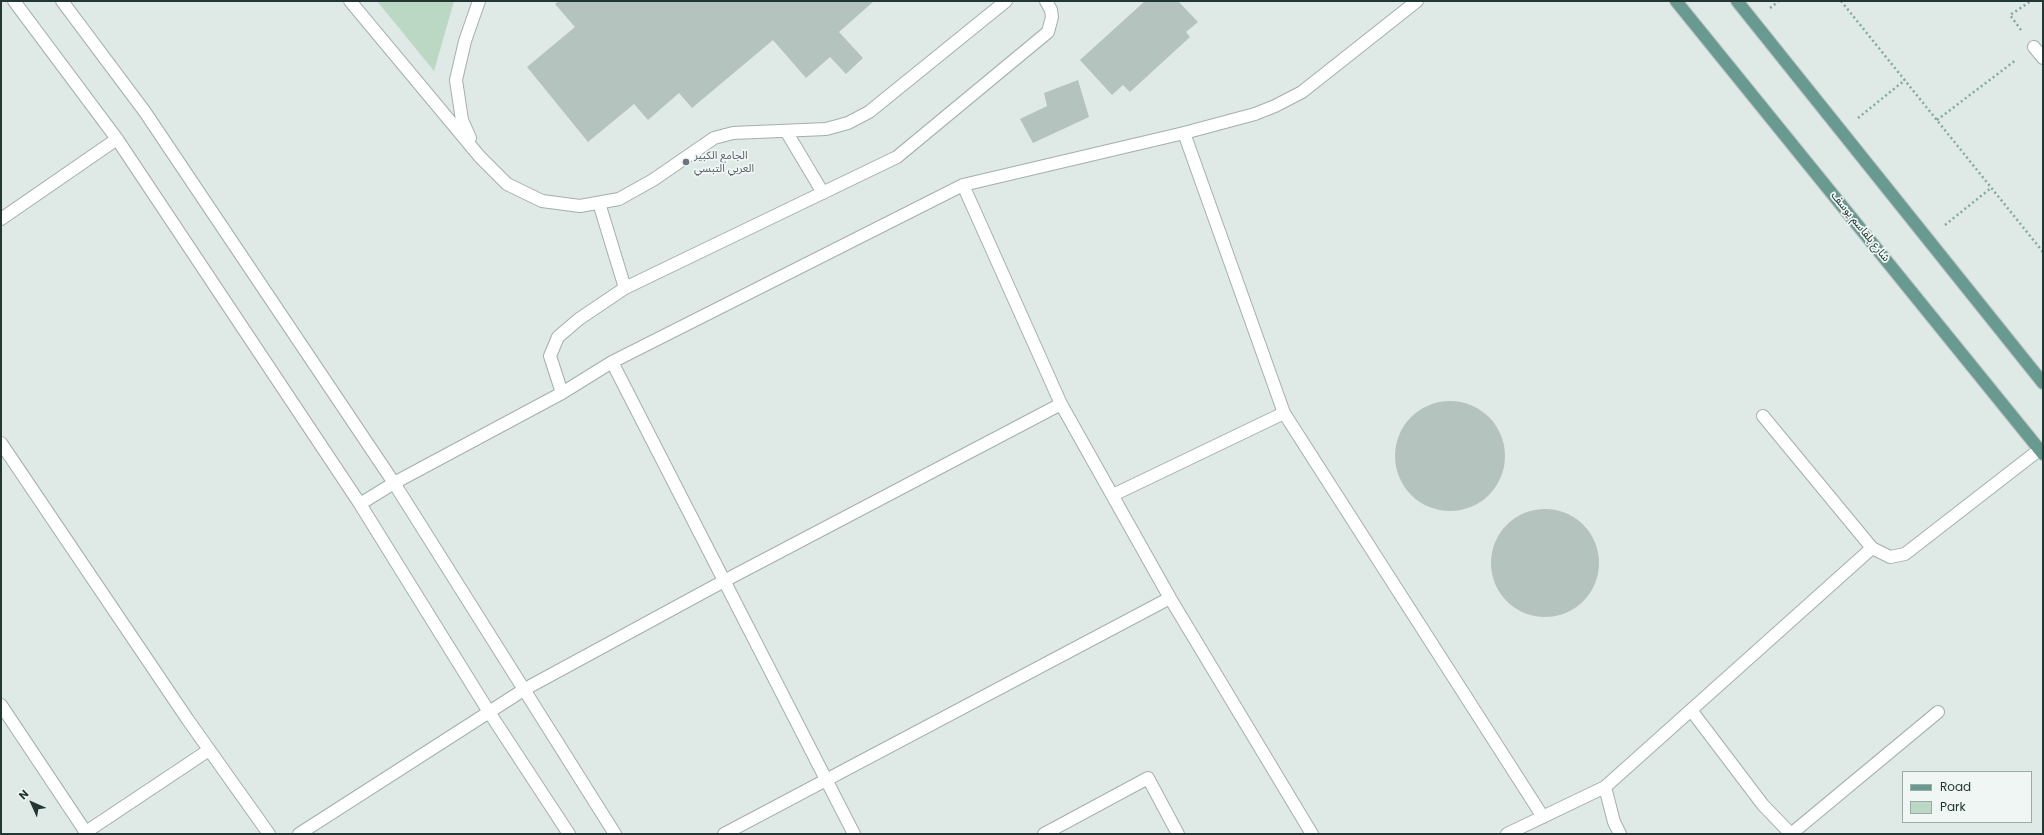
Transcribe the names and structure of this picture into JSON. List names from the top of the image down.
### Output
{
  "streets": {
    "main road": ["شارع بلقاسم يوسف"]
  },
  "places": ["الجامع الكبير العربي التبسي"],
  "legend": ["Road", "Park"],
  "north": "top left"
}
